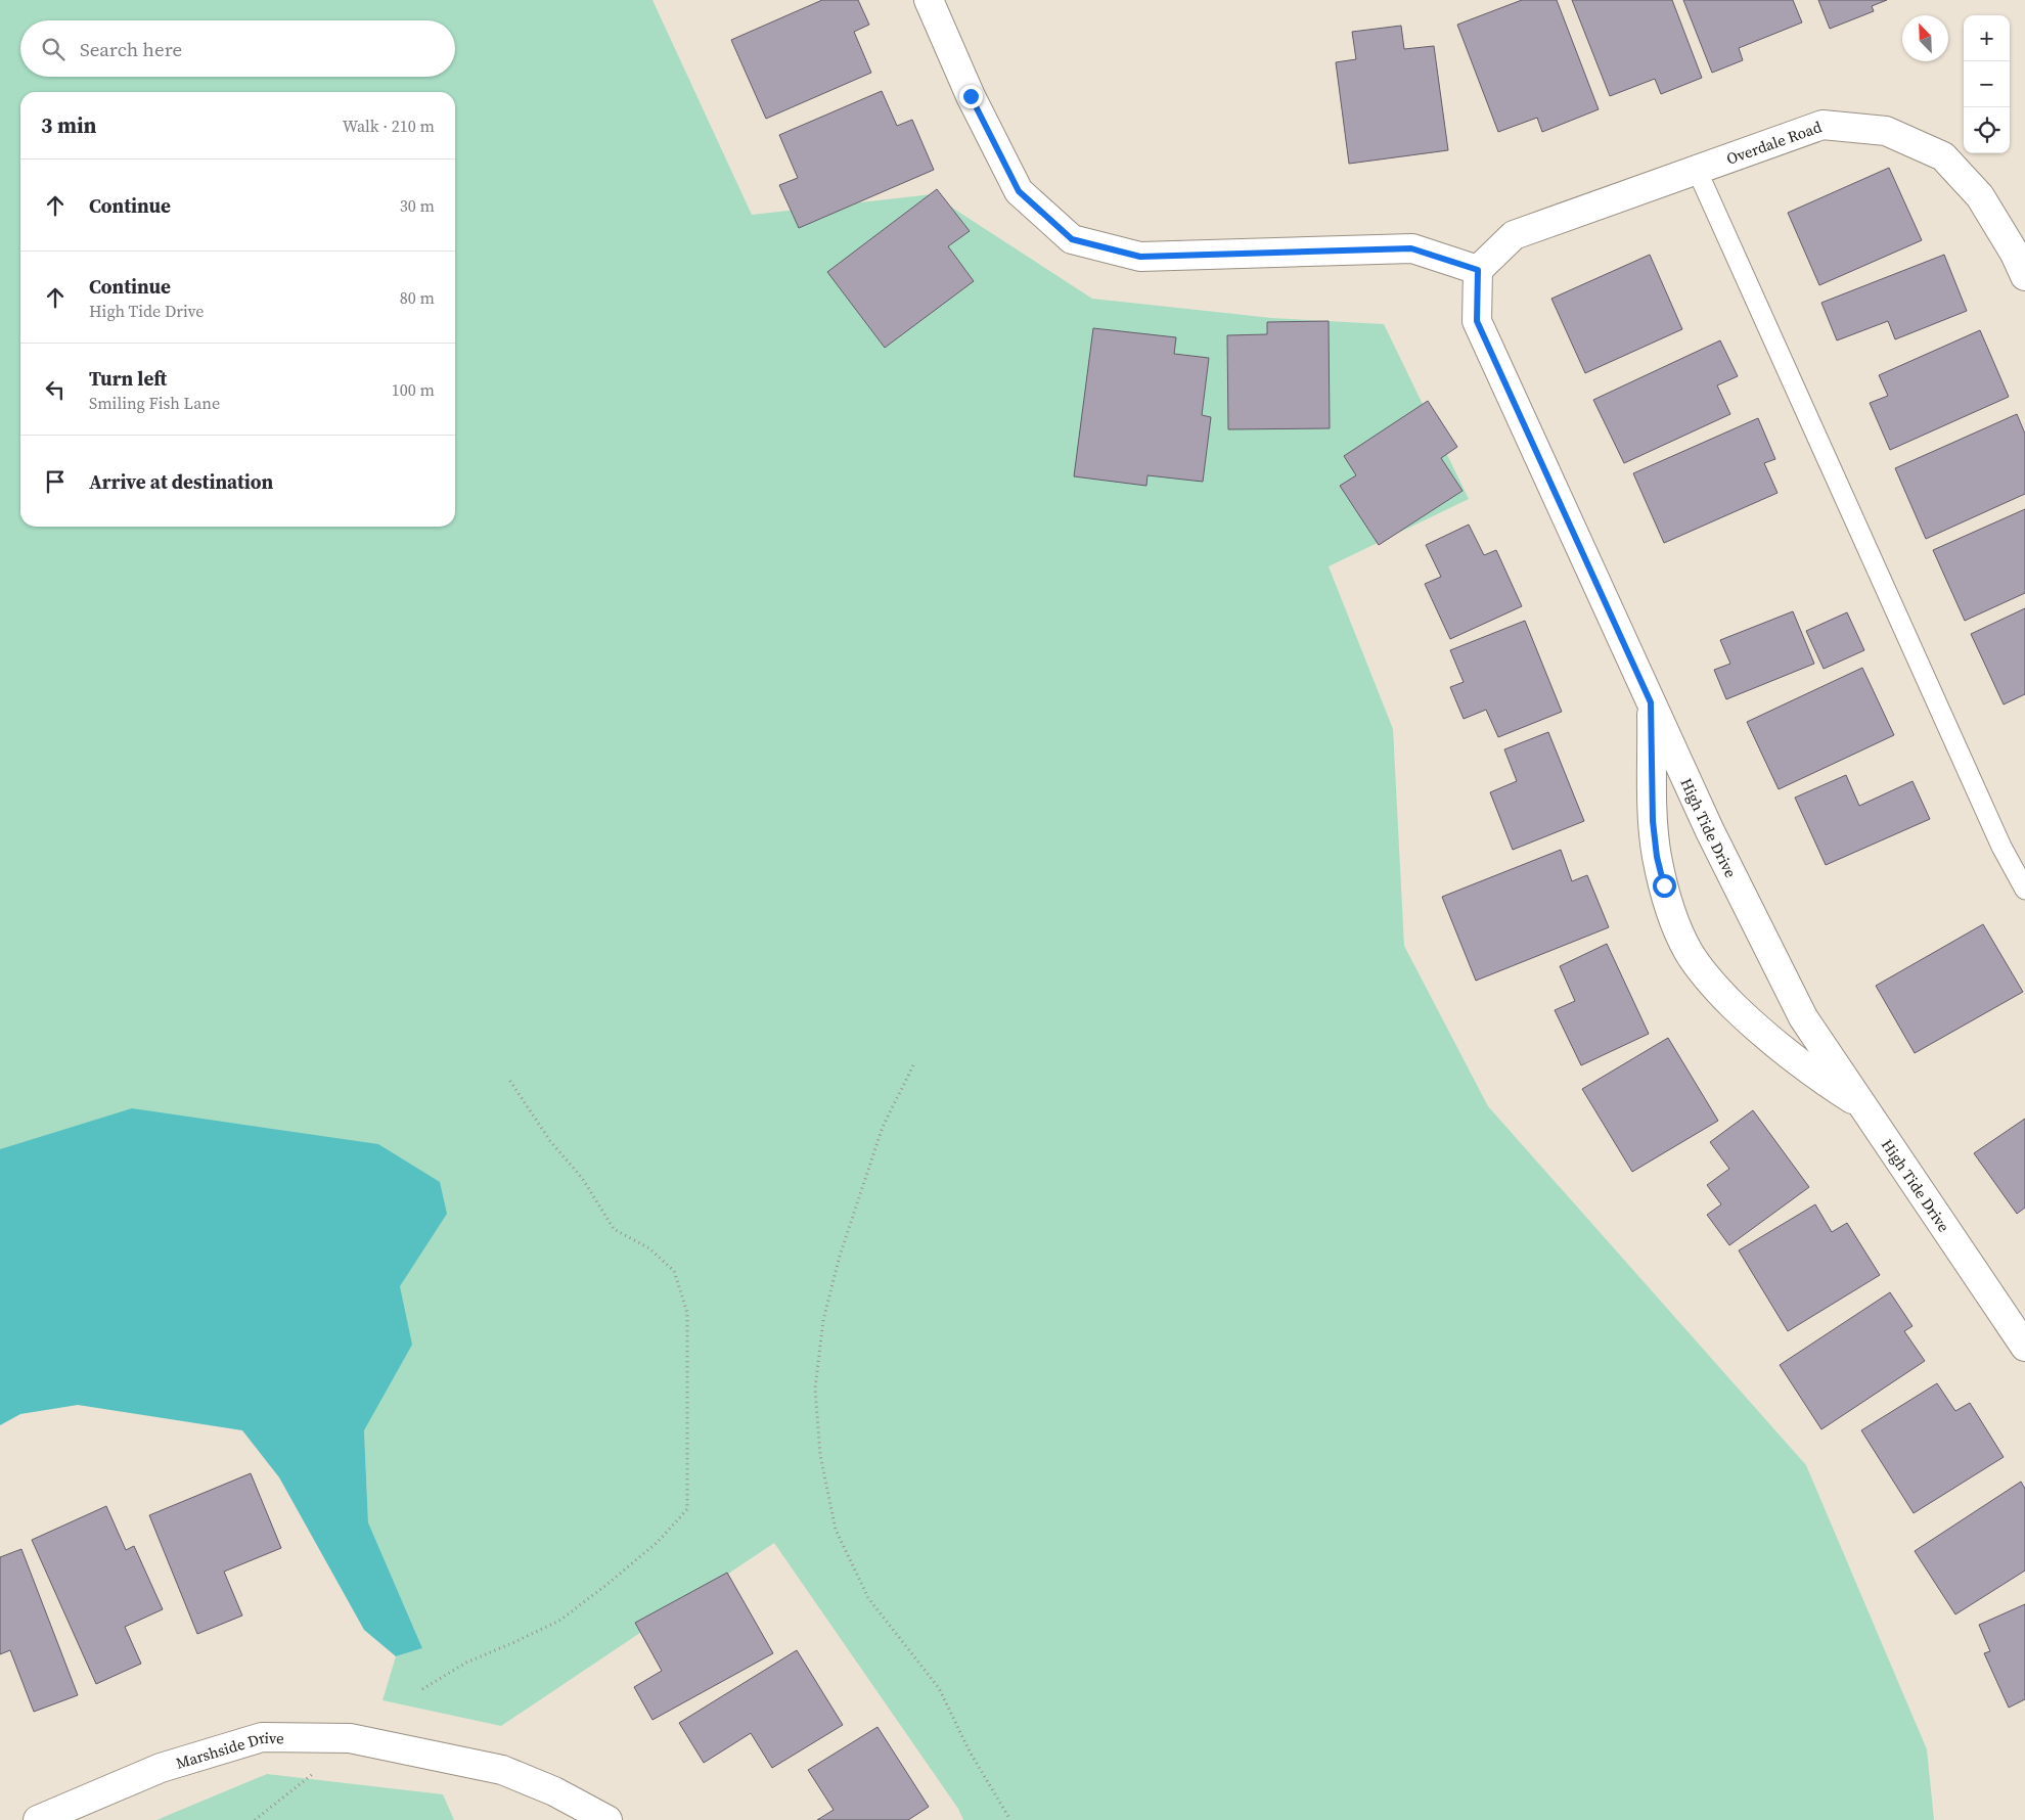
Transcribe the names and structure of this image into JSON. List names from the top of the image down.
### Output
{
  "streets": {
    "street": ["Overdale Road", "High Tide Drive", "Marshside Drive"]
  },
  "crossings": [
    ["Overdale Road", "High Tide Drive"]
  ],
  "north": "top left",
  "page": {
    "map_buttons": ["+", "−"],
    "search": "Search here",
    "heading": ["3 min", "Walk · 210 m"],
    "list": [
      ["Continue", "30 m"],
      ["Continue", "High Tide Drive", "80 m"],
      ["Turn left", "Smiling Fish Lane", "100 m"],
      "Arrive at destination"
    ]
  }
}
